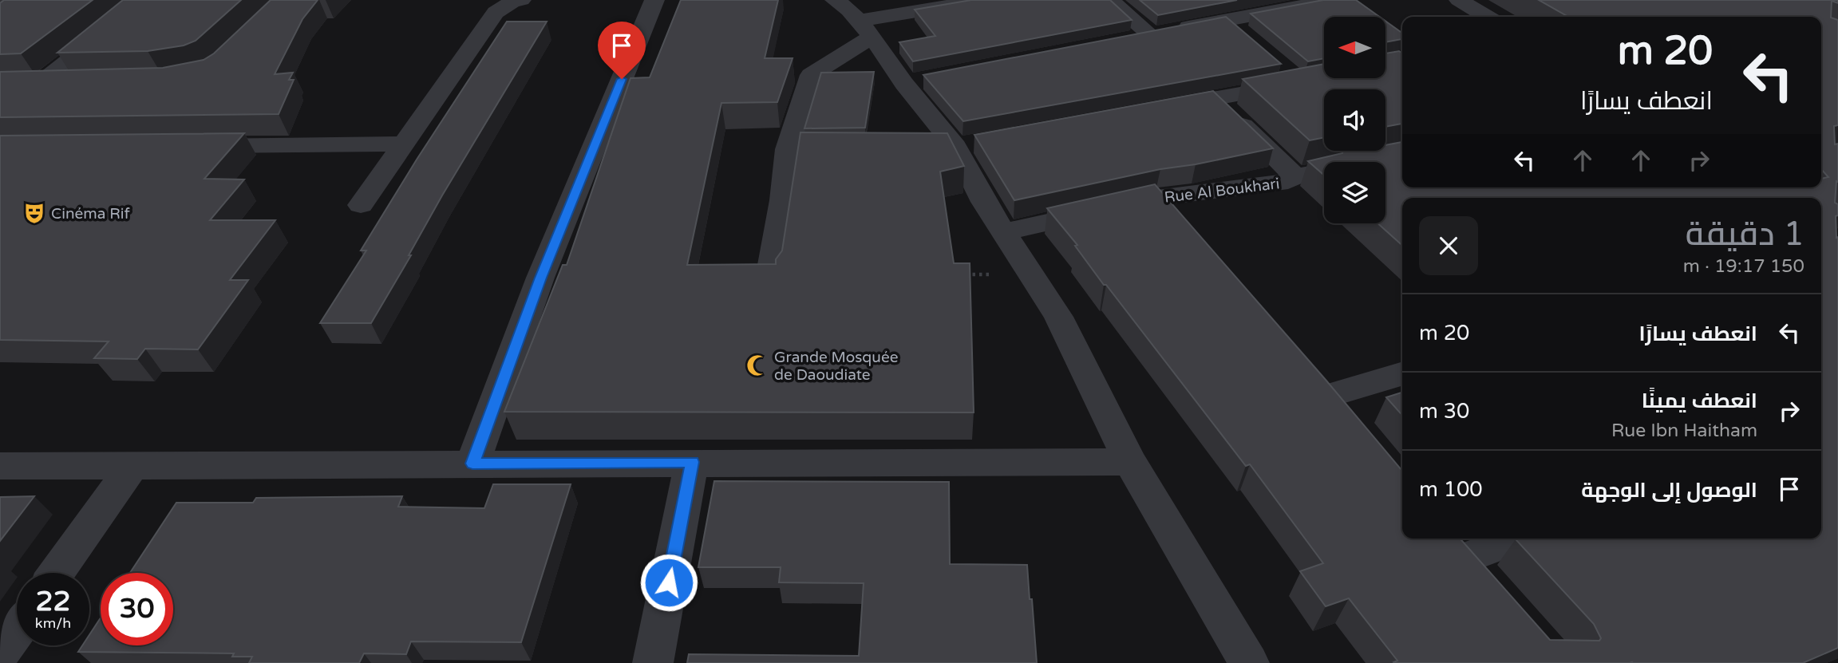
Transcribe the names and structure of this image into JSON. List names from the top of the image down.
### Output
{
  "streets": {
    "street": ["Rue Al Boukhari"]
  },
  "places": {
    "theatre": ["Cinéma Rif"],
    "mosque": ["Grande Mosquée de Daoudiate"]
  },
  "north": "left",
  "page": {
    "turn": ["20 m", "انعطف يسارًا"],
    "heading": ["1 دقيقة", "150 m · 19:17"],
    "list": [
      {
        "name": "انعطف يسارًا",
        "value": "20 m"
      },
      {
        "name": "انعطف يمينًا",
        "note": "Rue Ibn Haitham",
        "value": "30 m"
      },
      {
        "name": "الوصول إلى الوجهة",
        "value": "100 m"
      }
    ],
    "speed": "22 km/h",
    "limit": "30"
  }
}
